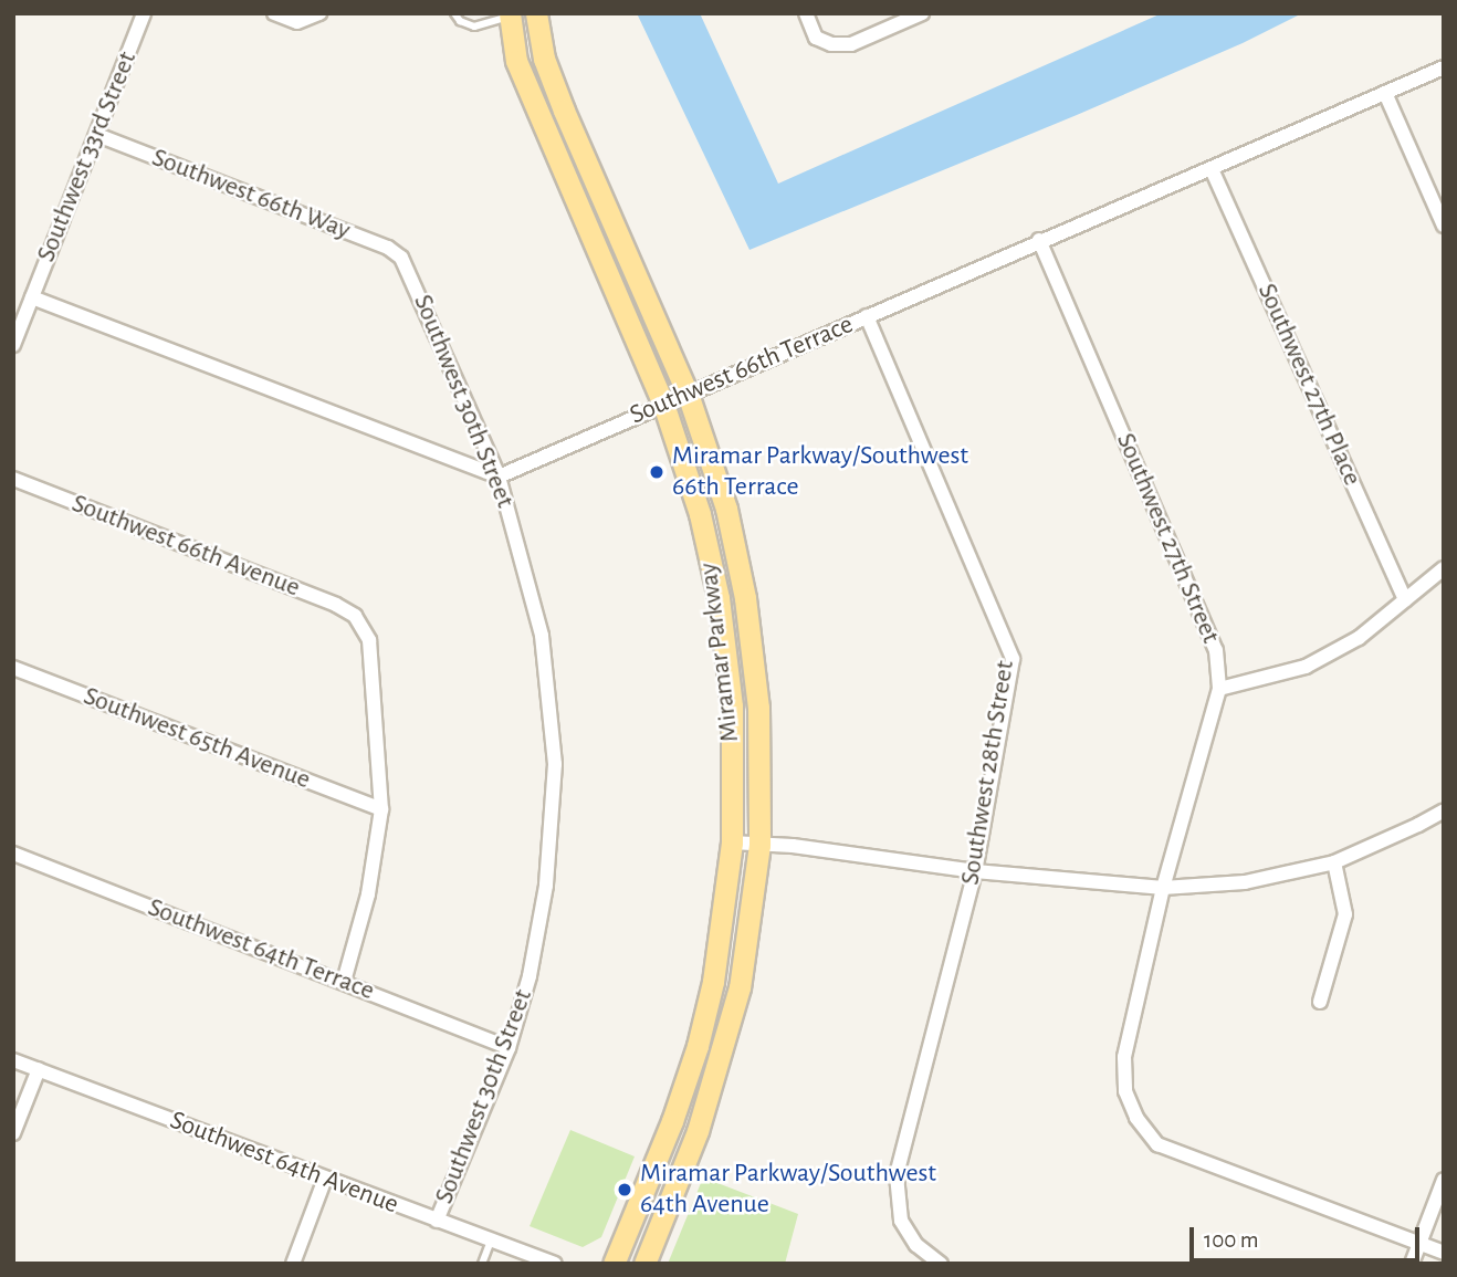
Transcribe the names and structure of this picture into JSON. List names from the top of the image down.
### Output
{
  "streets": {
    "main road": ["Miramar Parkway"],
    "street": [
      "Southwest 33rd Street",
      "Southwest 66th Way",
      "Southwest 66th Terrace",
      "Southwest 27th Place",
      "Southwest 30th Street",
      "Southwest 27th Street",
      "Southwest 66th Avenue",
      "Southwest 65th Avenue",
      "Southwest 28th Street",
      "Southwest 64th Terrace",
      "Southwest 64th Avenue"
    ]
  },
  "crossings": [
    ["Southwest 33rd Street", "Southwest 66th Way"],
    ["Southwest 66th Way", "Southwest 30th Street"],
    ["Southwest 66th Terrace", "Southwest 27th Place"],
    ["Southwest 66th Terrace", "Southwest 30th Street"],
    ["Southwest 66th Terrace", "Southwest 27th Street"],
    ["Southwest 66th Terrace", "Miramar Parkway"],
    ["Southwest 66th Terrace", "Southwest 28th Street"],
    ["Southwest 30th Street", "Southwest 64th Terrace"],
    ["Southwest 30th Street", "Southwest 64th Avenue"],
    ["Southwest 66th Avenue", "Southwest 65th Avenue"]
  ],
  "places": ["Miramar Parkway/Southwest 66th Terrace", "Miramar Parkway/Southwest 64th Avenue"],
  "scale_bar": "100 m"
}
